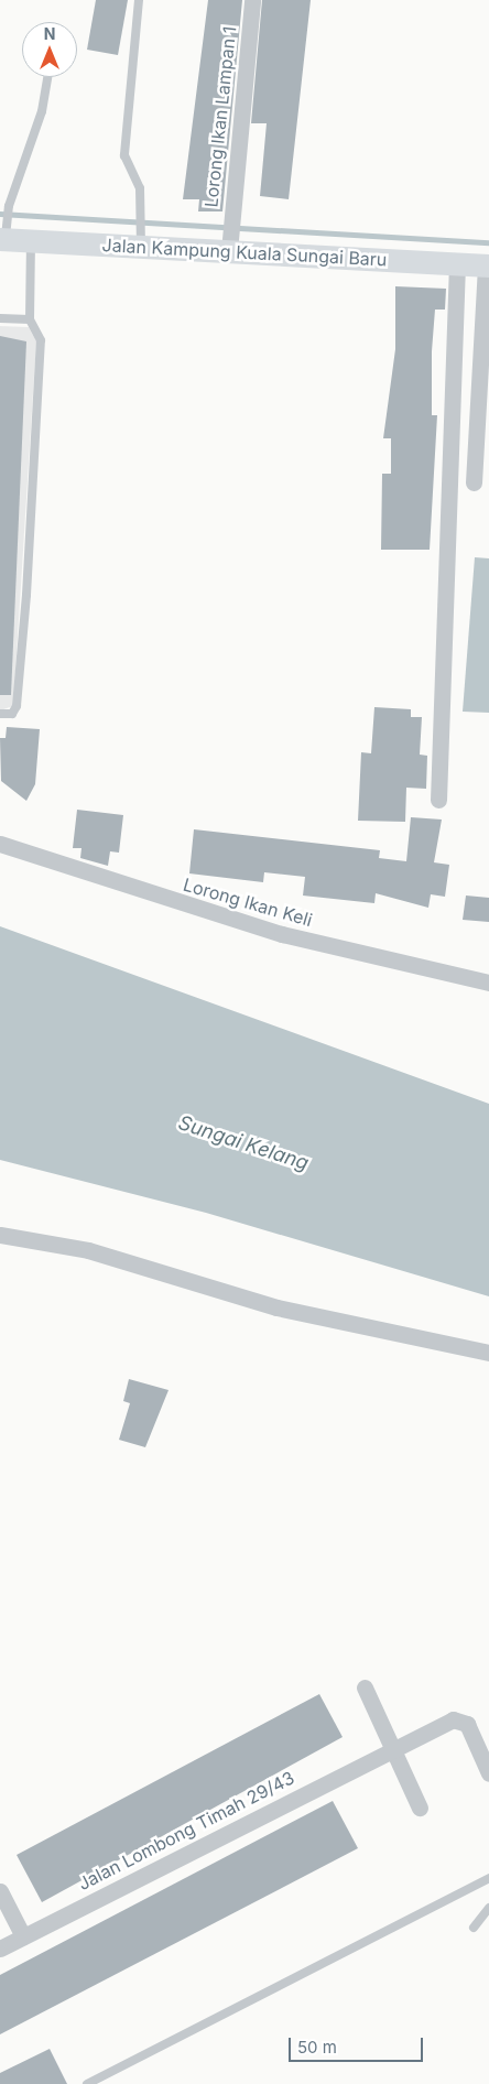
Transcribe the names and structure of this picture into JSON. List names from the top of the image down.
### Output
{
  "streets": {
    "street": [
      "Lorong Ikan Lampan 1",
      "Jalan Kampung Kuala Sungai Baru",
      "Lorong Ikan Keli",
      "Jalan Lombong Timah 29/43"
    ]
  },
  "crossings": [
    ["Lorong Ikan Lampan 1", "Jalan Kampung Kuala Sungai Baru"]
  ],
  "water": ["Sungai Kelang"],
  "scale_bar": "50 m",
  "north": "top"
}
